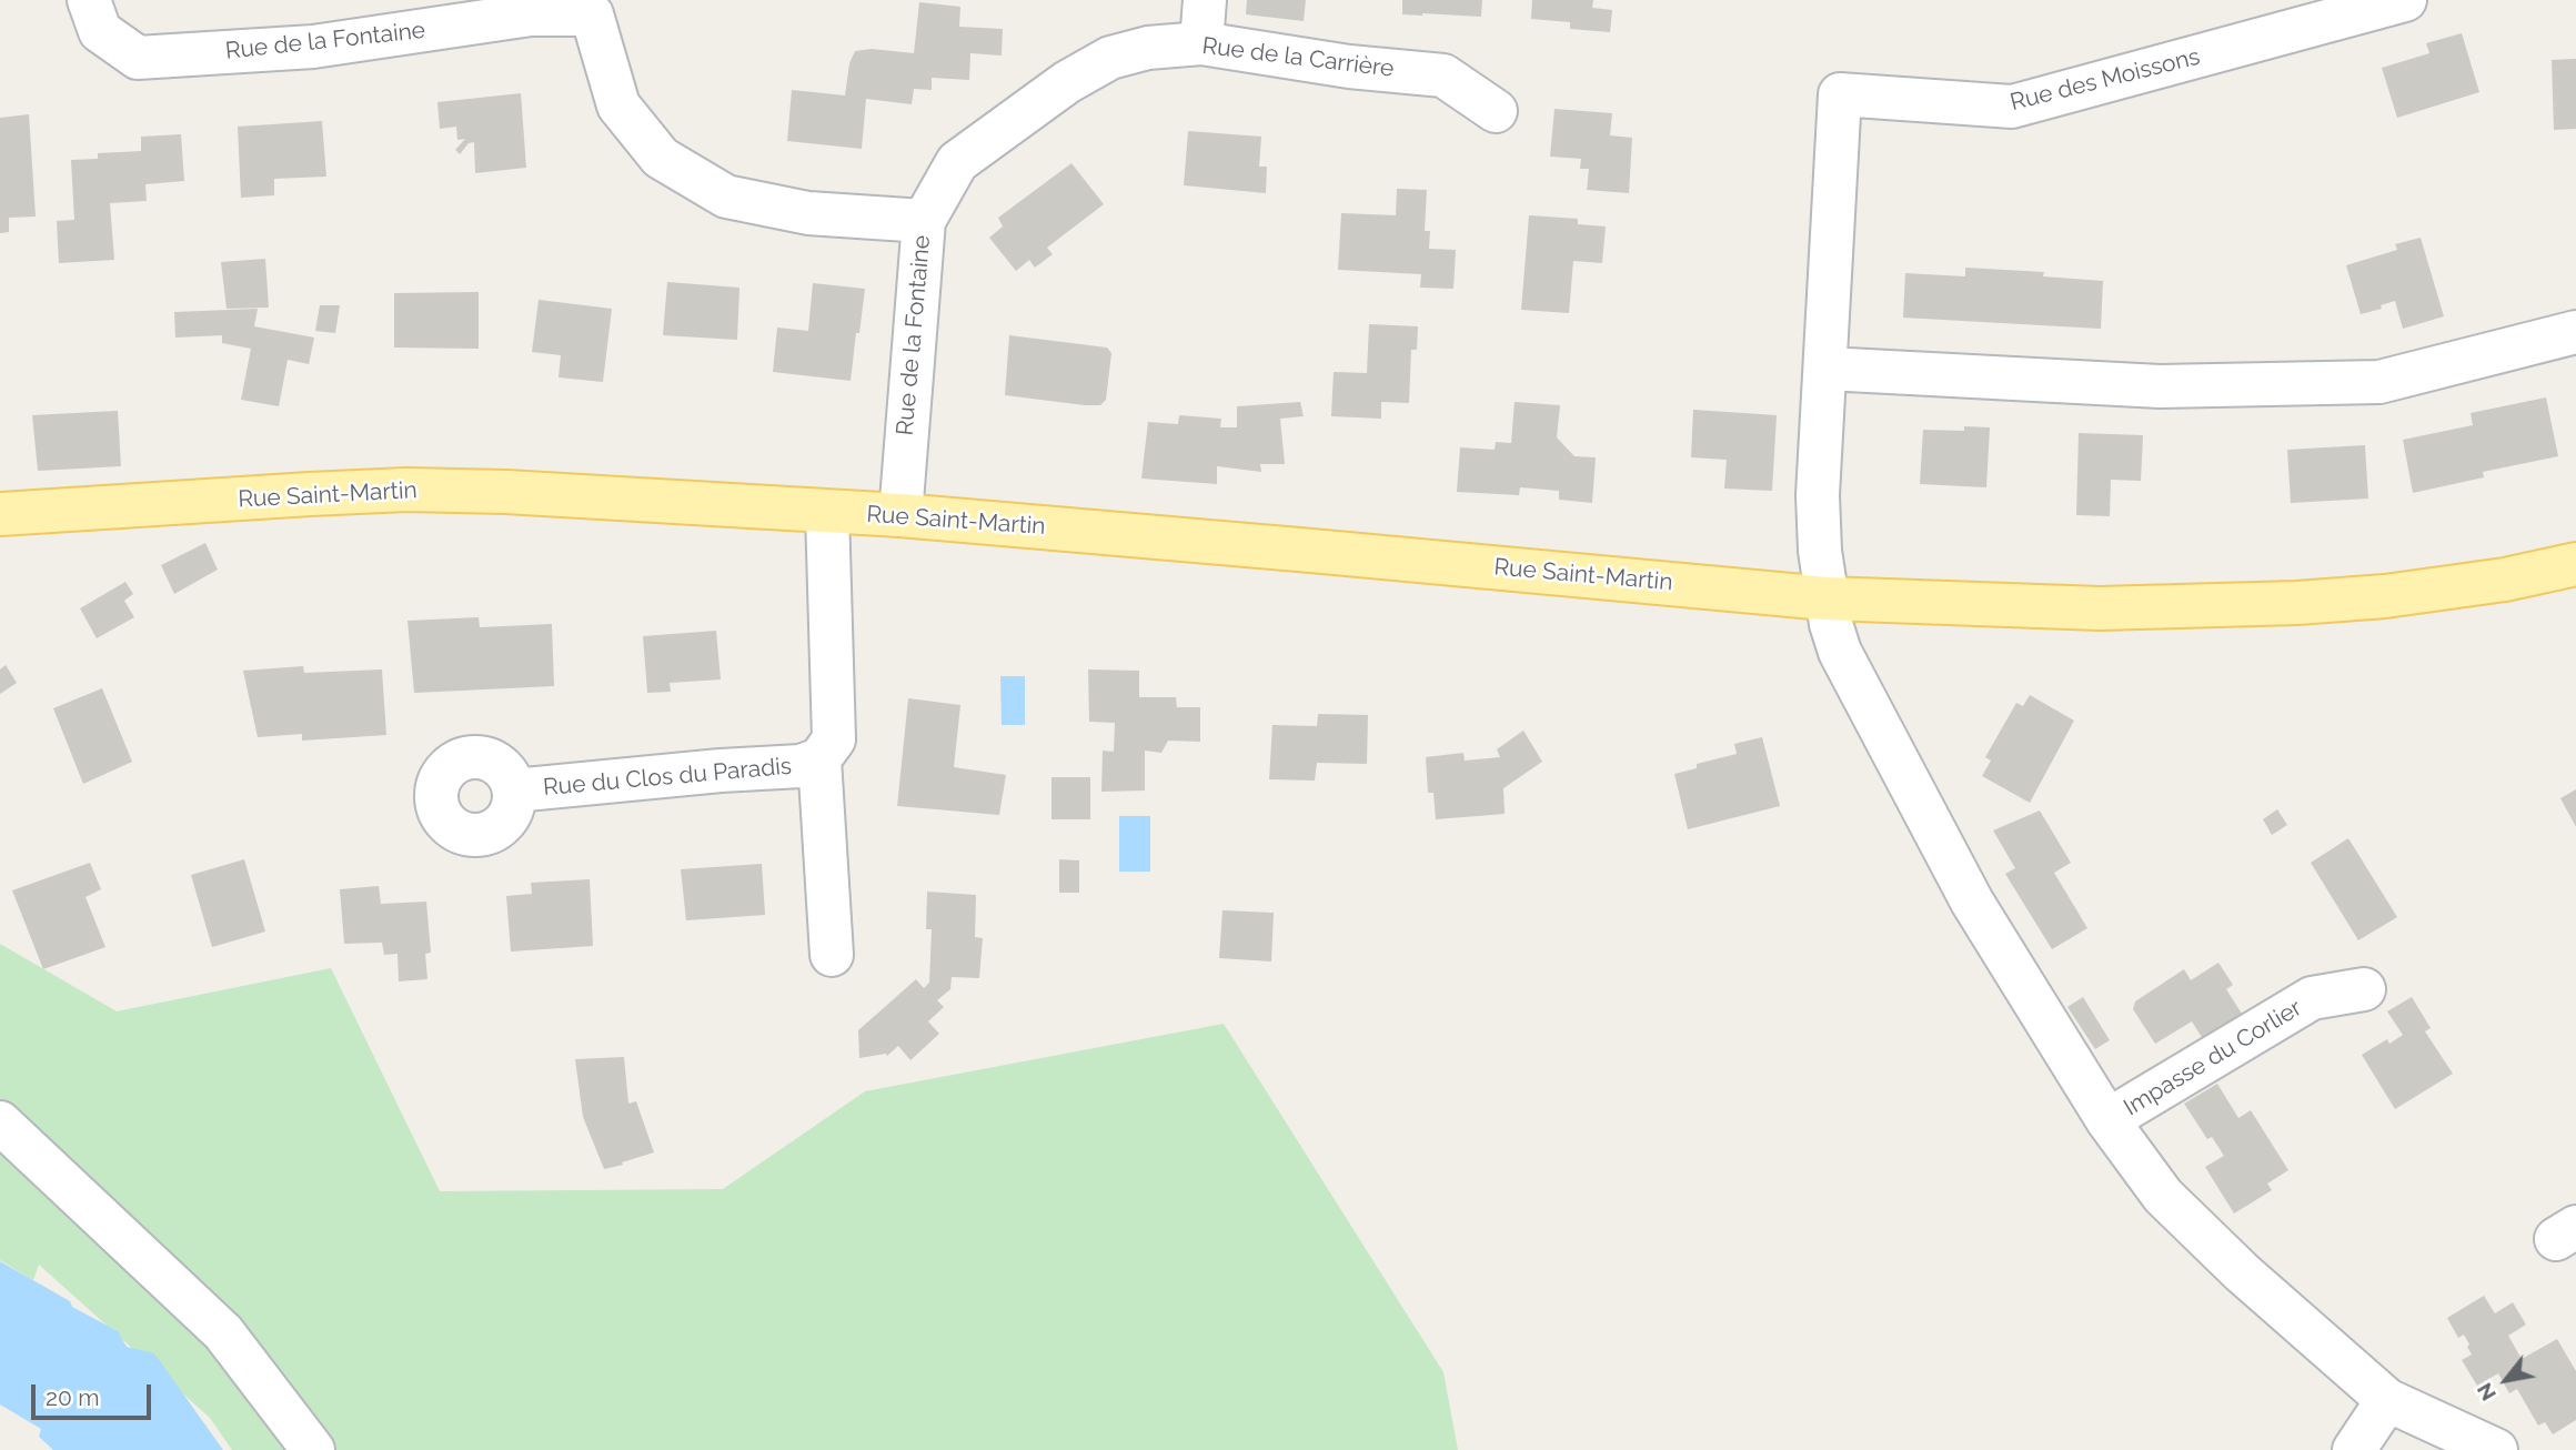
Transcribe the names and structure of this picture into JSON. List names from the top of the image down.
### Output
{
  "streets": {
    "main road": ["Rue Saint-Martin"],
    "street": [
      "Rue de la Fontaine",
      "Rue de la Carrière",
      "Rue des Moissons",
      "Rue du Clos du Paradis",
      "Impasse du Corlier"
    ]
  },
  "crossings": [
    ["Rue de la Fontaine", "Rue de la Carrière"],
    ["Rue de la Fontaine", "Rue Saint-Martin"],
    ["Rue des Moissons", "Rue Saint-Martin"],
    ["Rue des Moissons", "Impasse du Corlier"],
    ["Rue Saint-Martin", "Rue du Clos du Paradis"]
  ],
  "scale_bar": "20 m",
  "north": "bottom left"
}
